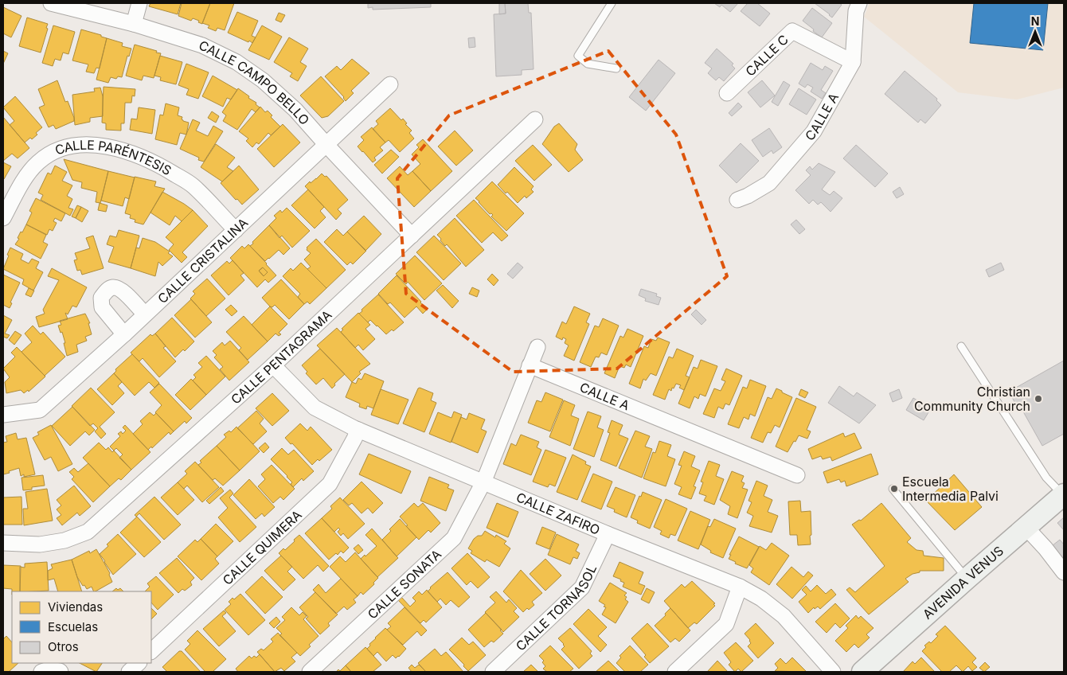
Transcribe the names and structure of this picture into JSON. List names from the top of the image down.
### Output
{
  "streets": {
    "street": [
      "CALLE C",
      "CALLE CAMPO BELLO",
      "CALLE A",
      "CALLE PARÉNTESIS",
      "CALLE CRISTALINA",
      "CALLE PENTAGRAMA",
      "CALLE ZAFIRO",
      "CALLE QUIMERA",
      "AVENIDA VENUS",
      "CALLE SONATA",
      "CALLE TORNASOL"
    ]
  },
  "crossings": [
    ["CALLE C", "CALLE A"],
    ["CALLE CAMPO BELLO", "CALLE CRISTALINA"],
    ["CALLE CAMPO BELLO", "CALLE PENTAGRAMA"],
    ["CALLE PARÉNTESIS", "CALLE CRISTALINA"],
    ["CALLE PENTAGRAMA", "CALLE ZAFIRO"],
    ["CALLE ZAFIRO", "CALLE QUIMERA"],
    ["CALLE ZAFIRO", "CALLE SONATA"],
    ["CALLE ZAFIRO", "CALLE TORNASOL"]
  ],
  "places": ["Christian Community Church", "Escuela Intermedia Palvi"],
  "legend": ["Viviendas", "Escuelas", "Otros"],
  "north": "top"
}
